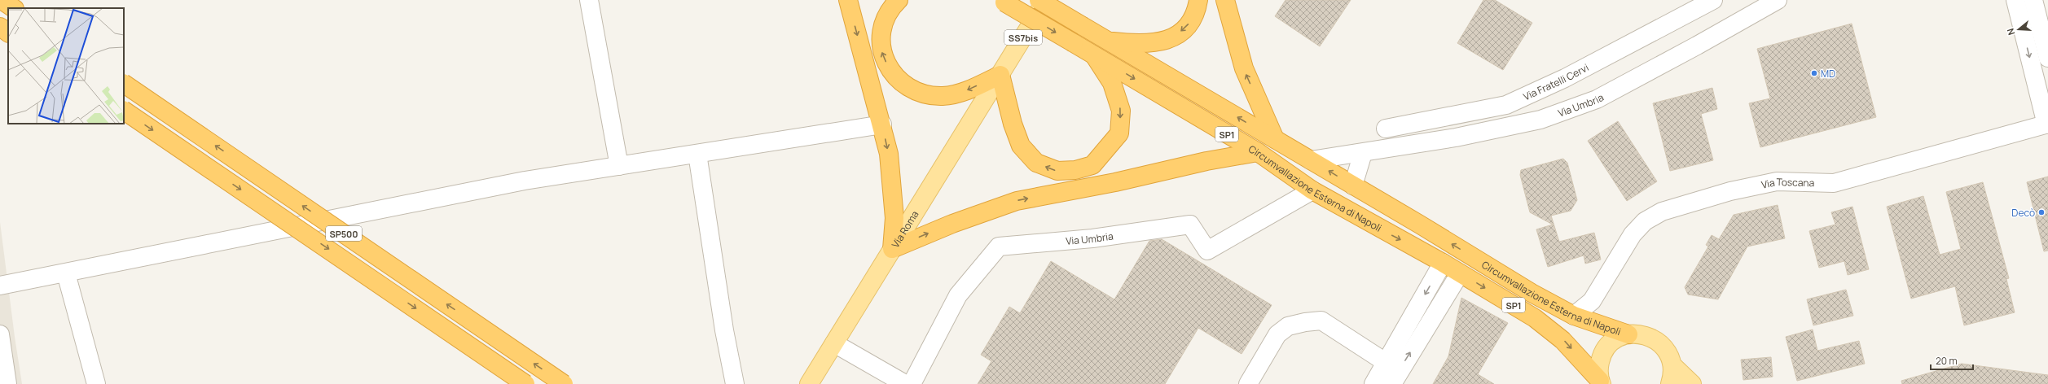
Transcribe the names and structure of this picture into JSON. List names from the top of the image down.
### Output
{
  "streets": {
    "highway": ["SP1", "Circumvallazione Esterna di Napoli", "SP500"],
    "main road": ["SS7bis", "Via Roma"],
    "street": ["Via Fratelli Cervi", "Via Umbria", "Via Toscana"]
  },
  "crossings": [
    ["SS7bis", "Via Roma"],
    ["Via Umbria", "Circumvallazione Esterna di Napoli"],
    ["Via Toscana", "Circumvallazione Esterna di Napoli"]
  ],
  "places": ["MD", "Decò"],
  "scale_bar": "20 m",
  "north": "left"
}
